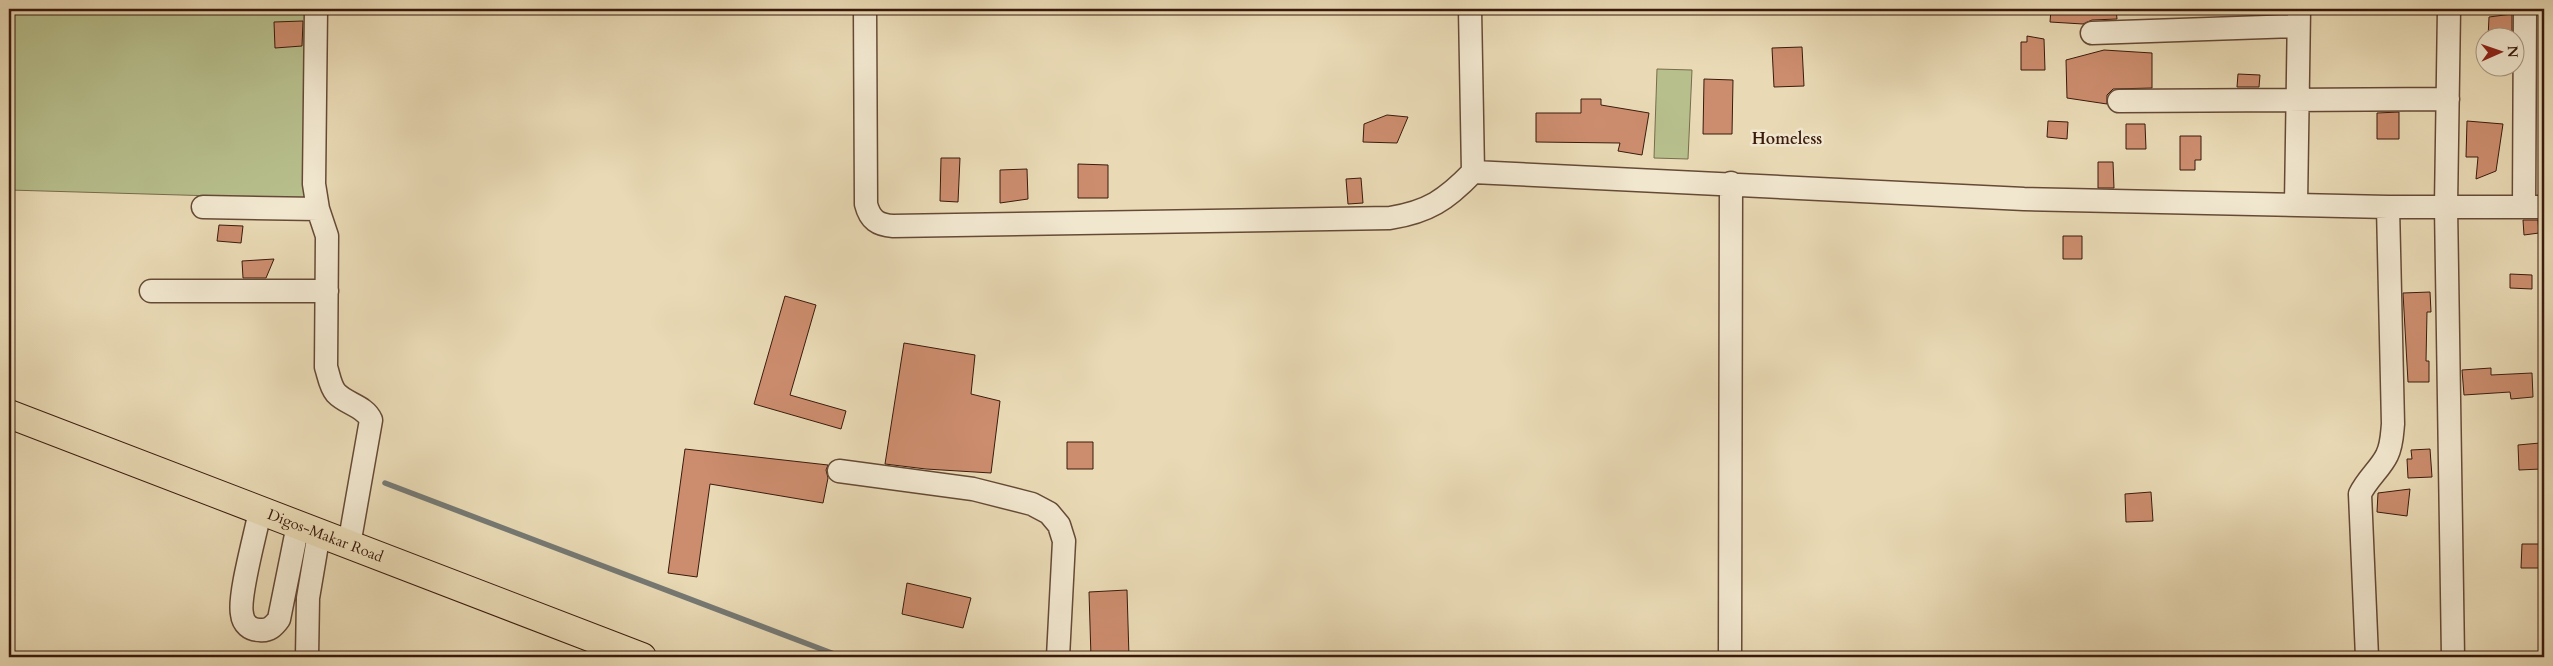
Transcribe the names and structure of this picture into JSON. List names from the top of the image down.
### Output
{
  "streets": {
    "main road": ["Digos-Makar Road"]
  },
  "districts": ["Homeless"],
  "north": "right"
}
